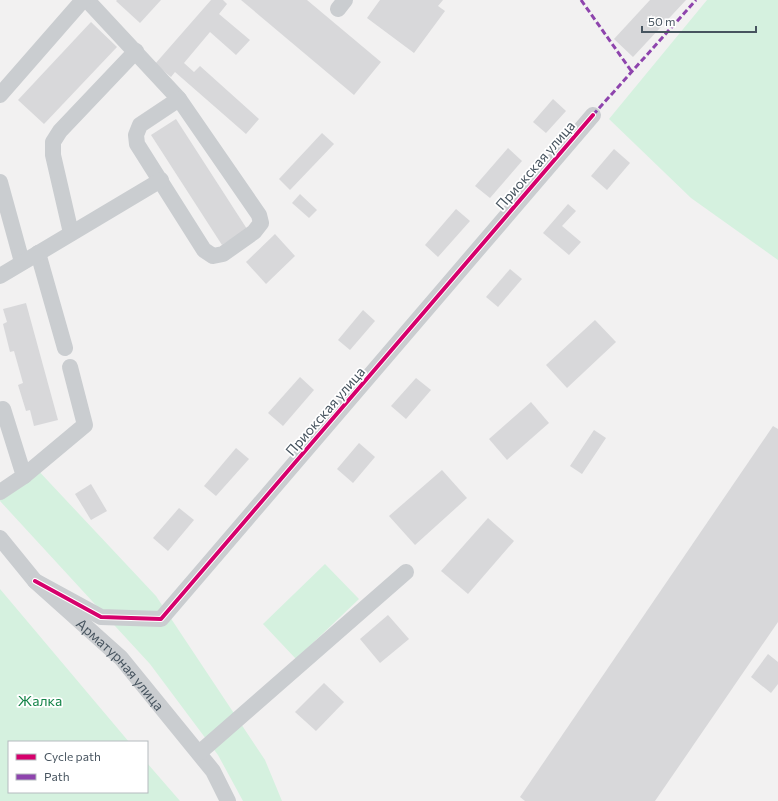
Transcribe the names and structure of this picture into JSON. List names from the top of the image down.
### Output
{
  "streets": {
    "street": ["Приокская улица", "Арматурная улица"]
  },
  "crossings": [
    ["Приокская улица", "Арматурная улица"]
  ],
  "parks": ["Жалка"],
  "legend": ["Cycle path", "Path"],
  "scale_bar": "50 m"
}
